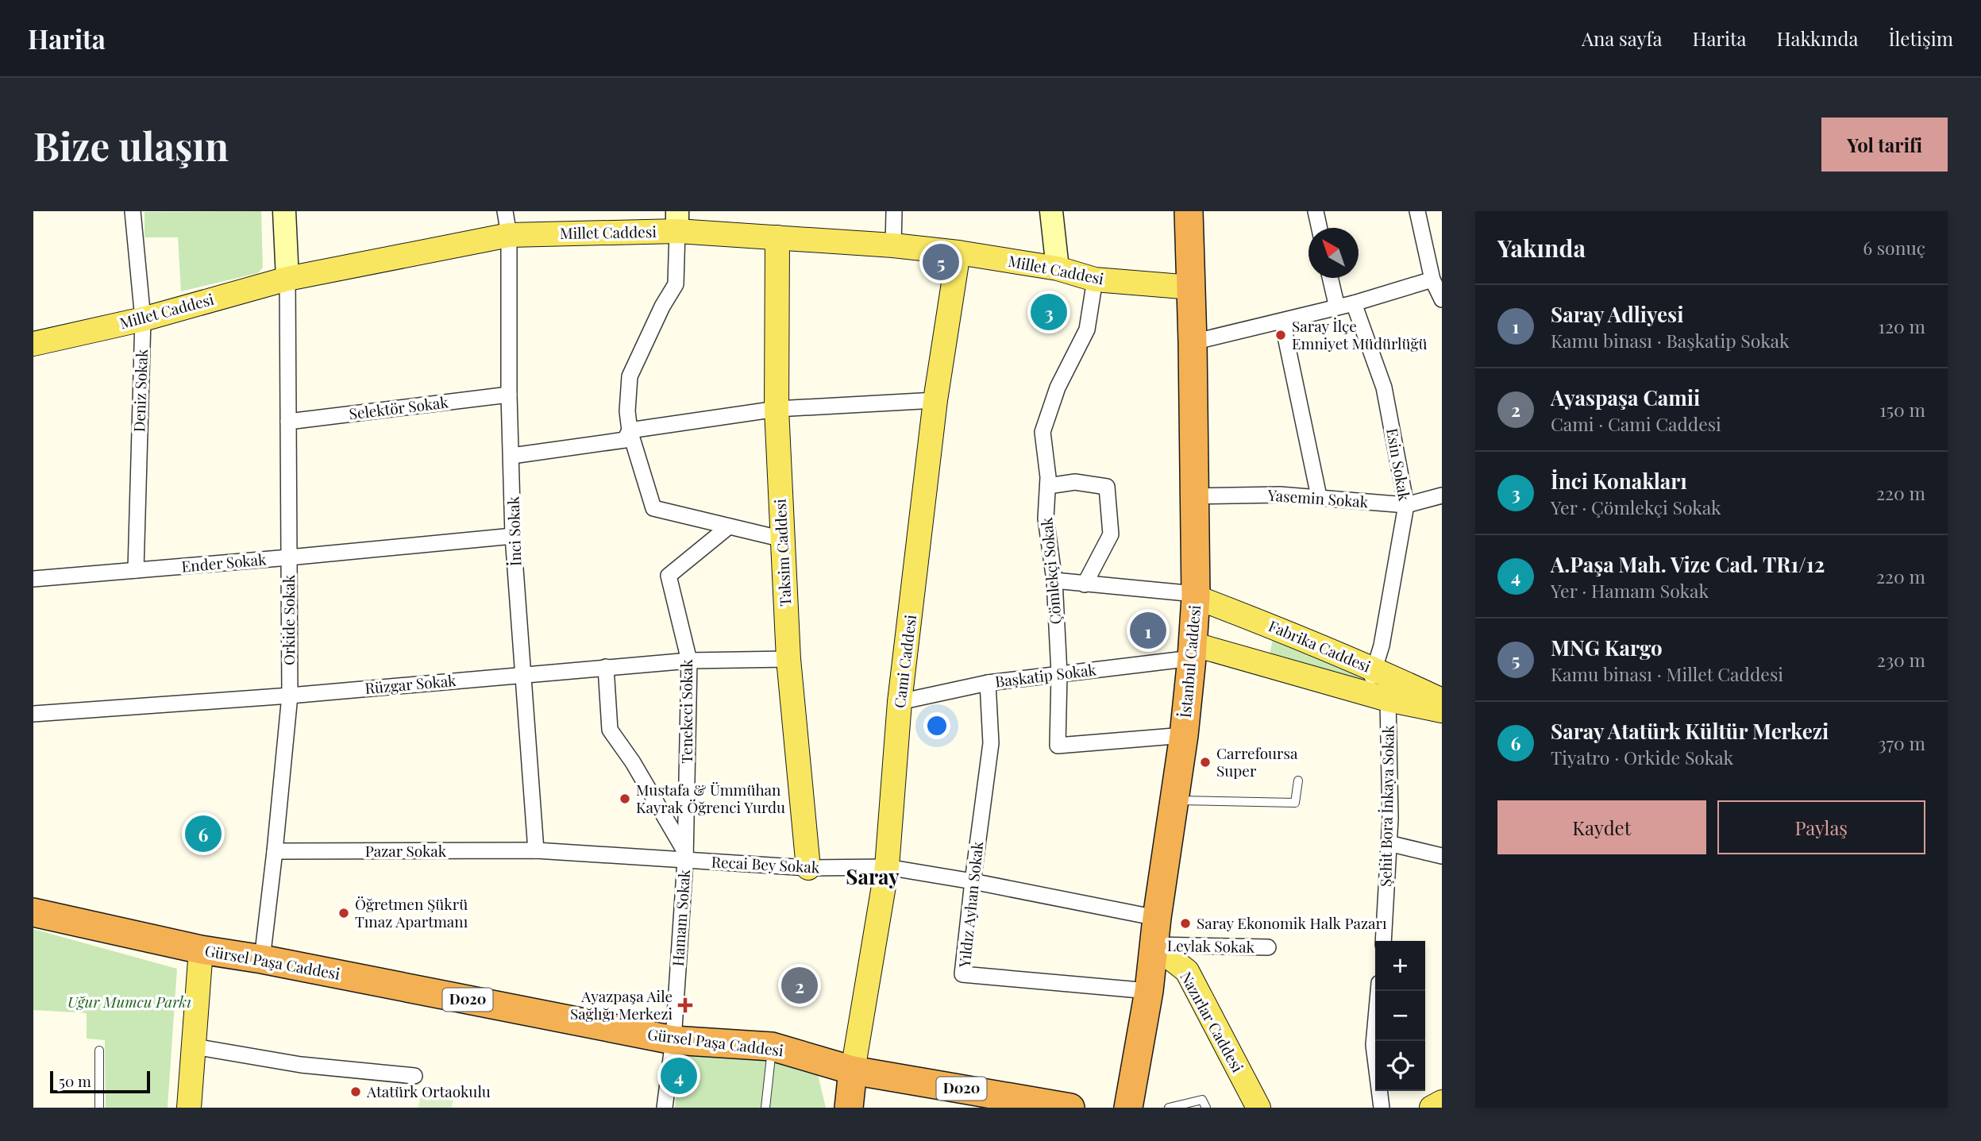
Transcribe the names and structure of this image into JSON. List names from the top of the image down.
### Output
{
  "streets": {
    "highway": ["İstanbul Caddesi", "Gürsel Paşa Caddesi", "D020"],
    "main road": [
      "Millet Caddesi",
      "Taksim Caddesi",
      "Fabrika Caddesi",
      "Cami Caddesi",
      "Nazırlar Caddesi"
    ],
    "street": [
      "Deniz Sokak",
      "Selektör Sokak",
      "Esin Sokak",
      "Yasemin Sokak",
      "İnci Sokak",
      "Ender Sokak",
      "Çömlekçi Sokak",
      "Orkide Sokak",
      "Başkatip Sokak",
      "Rüzgar Sokak",
      "Tenekeci Sokak",
      "Şehit Bora İnkaya Sokak",
      "Pazar Sokak",
      "Recai Bey Sokak",
      "Yıldız Ayhan Sokak",
      "Hamam Sokak",
      "Leylak Sokak"
    ]
  },
  "crossings": [
    ["Millet Caddesi", "Deniz Sokak"],
    ["Millet Caddesi", "İnci Sokak"],
    ["Millet Caddesi", "Taksim Caddesi"],
    ["Millet Caddesi", "Çömlekçi Sokak"],
    ["Millet Caddesi", "Orkide Sokak"],
    ["Millet Caddesi", "Cami Caddesi"],
    ["Millet Caddesi", "İstanbul Caddesi"],
    ["Deniz Sokak", "Ender Sokak"],
    ["Selektör Sokak", "İnci Sokak"],
    ["Selektör Sokak", "Orkide Sokak"],
    ["Esin Sokak", "Yasemin Sokak"],
    ["Esin Sokak", "Fabrika Caddesi"],
    ["Yasemin Sokak", "İstanbul Caddesi"],
    ["İnci Sokak", "Ender Sokak"],
    ["İnci Sokak", "Rüzgar Sokak"],
    ["İnci Sokak", "Pazar Sokak"],
    ["İnci Sokak", "Recai Bey Sokak"],
    ["Taksim Caddesi", "Rüzgar Sokak"],
    ["Taksim Caddesi", "Recai Bey Sokak"],
    ["Ender Sokak", "Orkide Sokak"],
    ["Çömlekçi Sokak", "İstanbul Caddesi"],
    ["Çömlekçi Sokak", "Başkatip Sokak"],
    ["Orkide Sokak", "Rüzgar Sokak"],
    ["Orkide Sokak", "Pazar Sokak"],
    ["Orkide Sokak", "Gürsel Paşa Caddesi"],
    ["Fabrika Caddesi", "İstanbul Caddesi"],
    ["Fabrika Caddesi", "Başkatip Sokak"],
    ["Fabrika Caddesi", "Şehit Bora İnkaya Sokak"],
    ["Cami Caddesi", "Başkatip Sokak"],
    ["Cami Caddesi", "Recai Bey Sokak"],
    ["Cami Caddesi", "Gürsel Paşa Caddesi"],
    ["İstanbul Caddesi", "Başkatip Sokak"],
    ["İstanbul Caddesi", "Recai Bey Sokak"],
    ["İstanbul Caddesi", "Yıldız Ayhan Sokak"],
    ["İstanbul Caddesi", "Leylak Sokak"],
    ["İstanbul Caddesi", "Nazırlar Caddesi"],
    ["Başkatip Sokak", "Yıldız Ayhan Sokak"],
    ["Rüzgar Sokak", "Tenekeci Sokak"],
    ["Tenekeci Sokak", "Recai Bey Sokak"],
    ["Tenekeci Sokak", "Hamam Sokak"],
    ["Pazar Sokak", "Recai Bey Sokak"],
    ["Recai Bey Sokak", "Yıldız Ayhan Sokak"],
    ["Recai Bey Sokak", "Hamam Sokak"],
    ["Hamam Sokak", "Gürsel Paşa Caddesi"],
    ["Leylak Sokak", "Nazırlar Caddesi"]
  ],
  "districts": ["Saray"],
  "parks": ["Uğur Mumcu Parkı"],
  "places": {
    "other": [
      "Saray İlçe Emniyet Müdürlüğü",
      "Carrefoursa Super",
      "Mustafa & Ümmühan Kayrak Öğrenci Yurdu",
      "Öğretmen Şükrü Tınaz Apartmanı",
      "Saray Ekonomik Halk Pazarı",
      "Atatürk Ortaokulu"
    ],
    "health": ["Ayazpaşa Aile Sağlığı Merkezi"]
  },
  "scale_bar": "50 m",
  "north": "top left",
  "page": {
    "header": "Harita",
    "nav": [
      "Ana sayfa",
      "Harita",
      "Hakkında",
      "İletişim"
    ],
    "buttons": [
      "Yol tarifi",
      ["Kaydet", "Paylaş"]
    ],
    "title": "Bize ulaşın",
    "heading": ["Yakında", "6 sonuç"],
    "pins": [
      "5",
      "3",
      "1",
      "6",
      "2",
      "4"
    ],
    "list": [
      {
        "mark": "1",
        "name": "Saray Adliyesi",
        "note": "Kamu binası · Başkatip Sokak",
        "value": "120 m"
      },
      {
        "mark": "2",
        "name": "Ayaspaşa Camii",
        "note": "Cami · Cami Caddesi",
        "value": "150 m"
      },
      {
        "mark": "3",
        "name": "İnci Konakları",
        "note": "Yer · Çömlekçi Sokak",
        "value": "220 m"
      },
      {
        "mark": "4",
        "name": "A.Paşa Mah. Vize Cad. TR1/12",
        "note": "Yer · Hamam Sokak",
        "value": "220 m"
      },
      {
        "mark": "5",
        "name": "MNG Kargo",
        "note": "Kamu binası · Millet Caddesi",
        "value": "230 m"
      },
      {
        "mark": "6",
        "name": "Saray Atatürk Kültür Merkezi",
        "note": "Tiyatro · Orkide Sokak",
        "value": "370 m"
      }
    ],
    "map_buttons": ["+", "−"],
    "scale": "50 m"
  }
}
